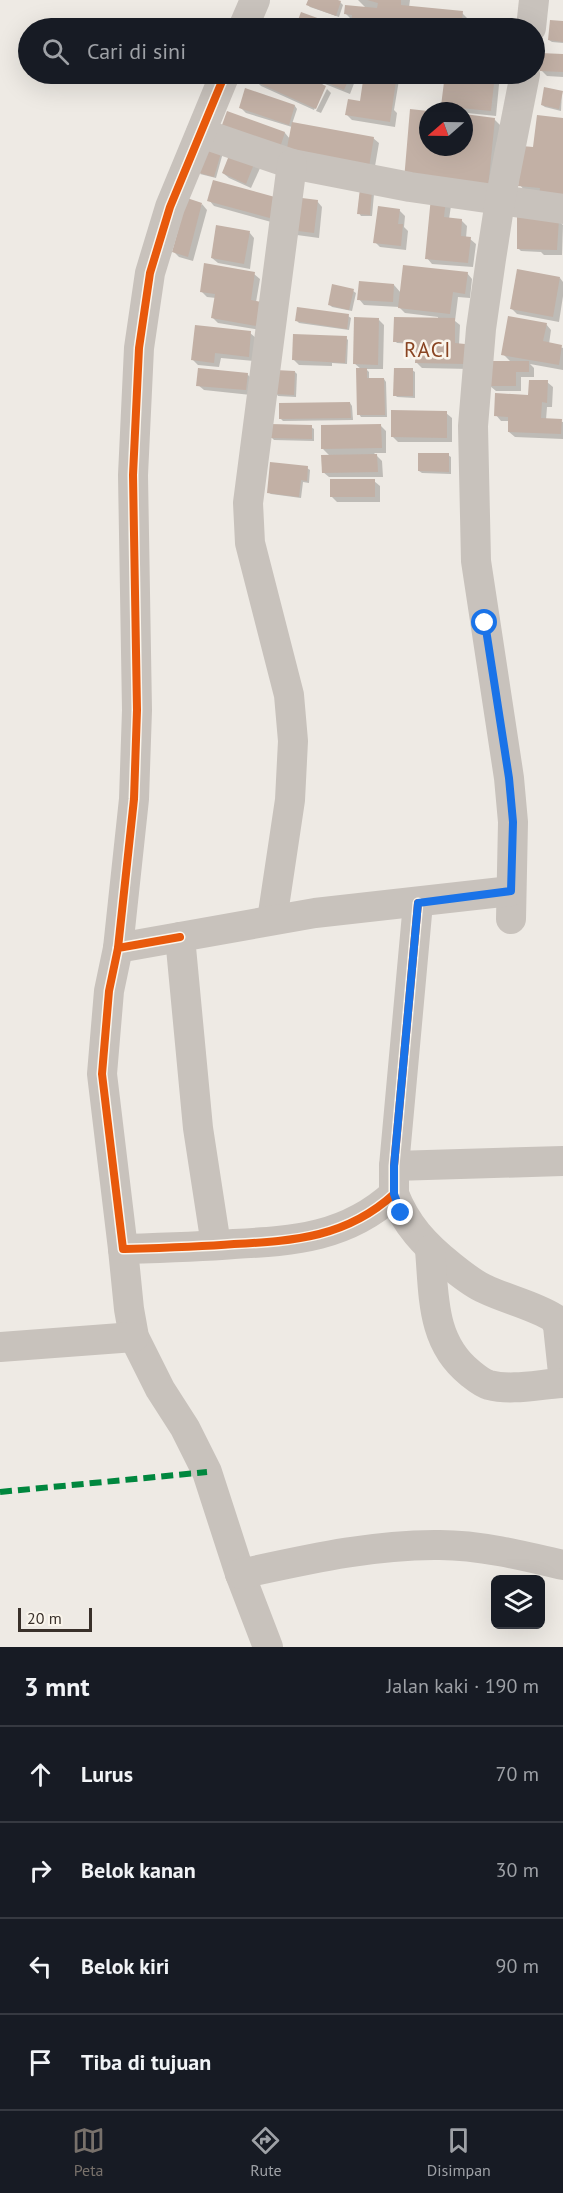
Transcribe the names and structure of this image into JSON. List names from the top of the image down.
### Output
{
  "districts": ["RACI"],
  "scale_bar": "20 m",
  "north": "left",
  "page": {
    "search": "Cari di sini",
    "scale": "20 m",
    "heading": ["3 mnt", "Jalan kaki · 190 m"],
    "list": [
      ["Lurus", "70 m"],
      ["Belok kanan", "30 m"],
      ["Belok kiri", "90 m"],
      "Tiba di tujuan"
    ],
    "nav": ["Peta", "Rute", "Disimpan"]
  }
}
